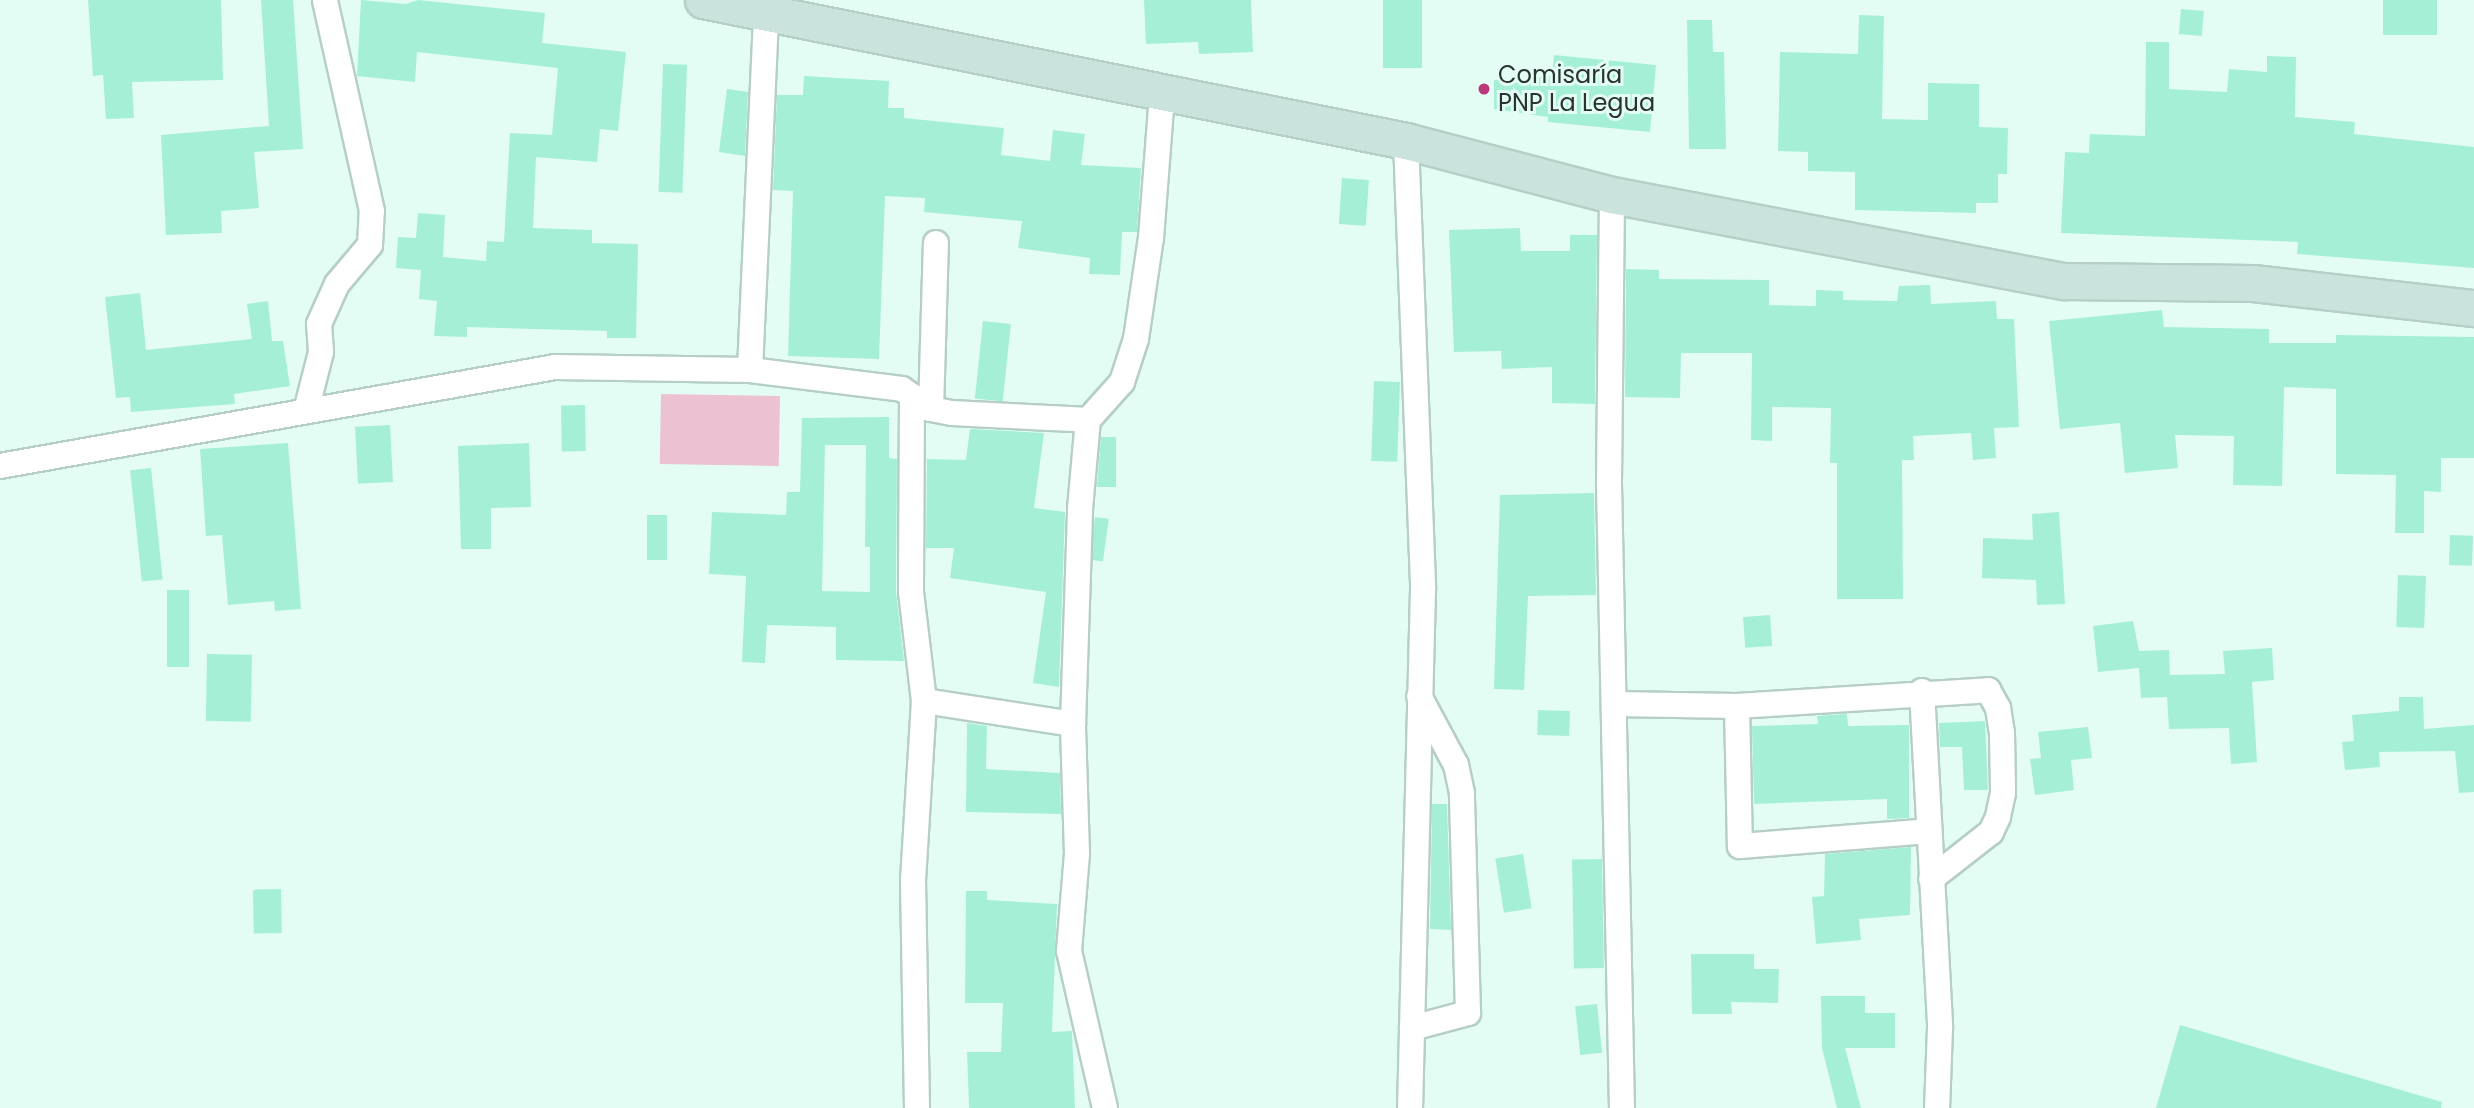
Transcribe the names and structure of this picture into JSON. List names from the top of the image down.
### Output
{
  "places": ["Comisaría PNP La Legua"]
}
